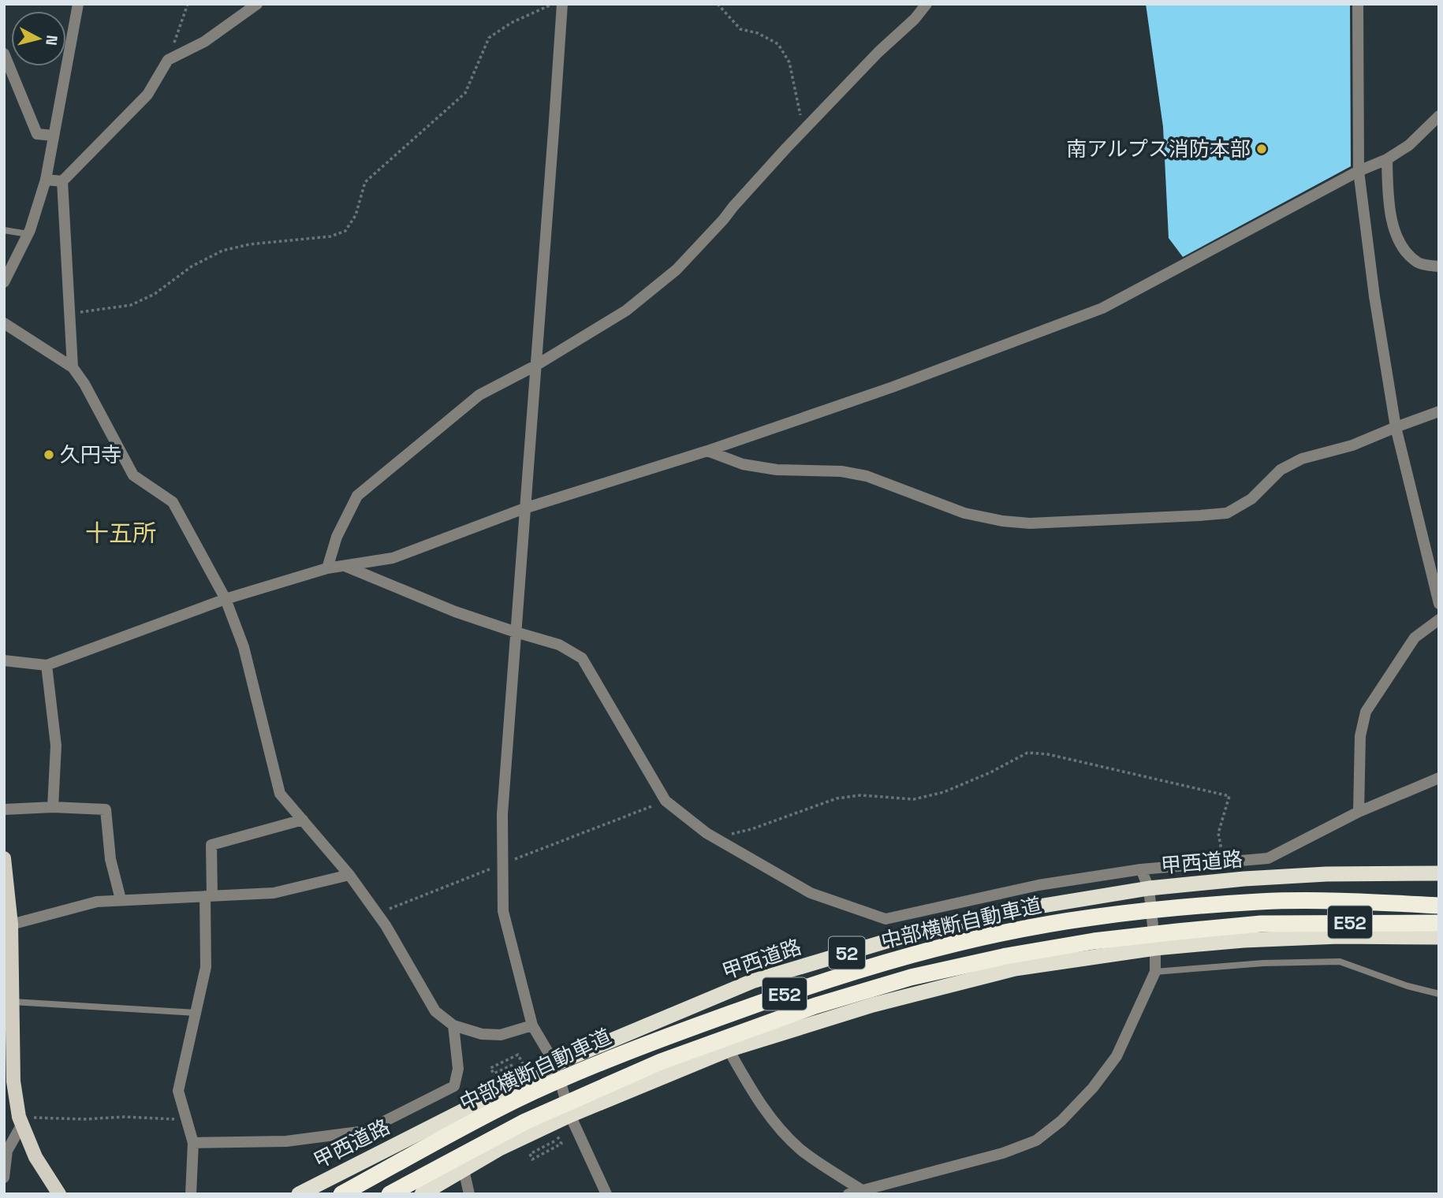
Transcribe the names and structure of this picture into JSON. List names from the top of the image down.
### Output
{
  "streets": {
    "highway": [
      "甲西道路",
      "E52",
      "中部横断自動車道",
      "52"
    ]
  },
  "districts": ["十五所"],
  "places": ["南アルプス消防本部", "久円寺"],
  "north": "right"
}
